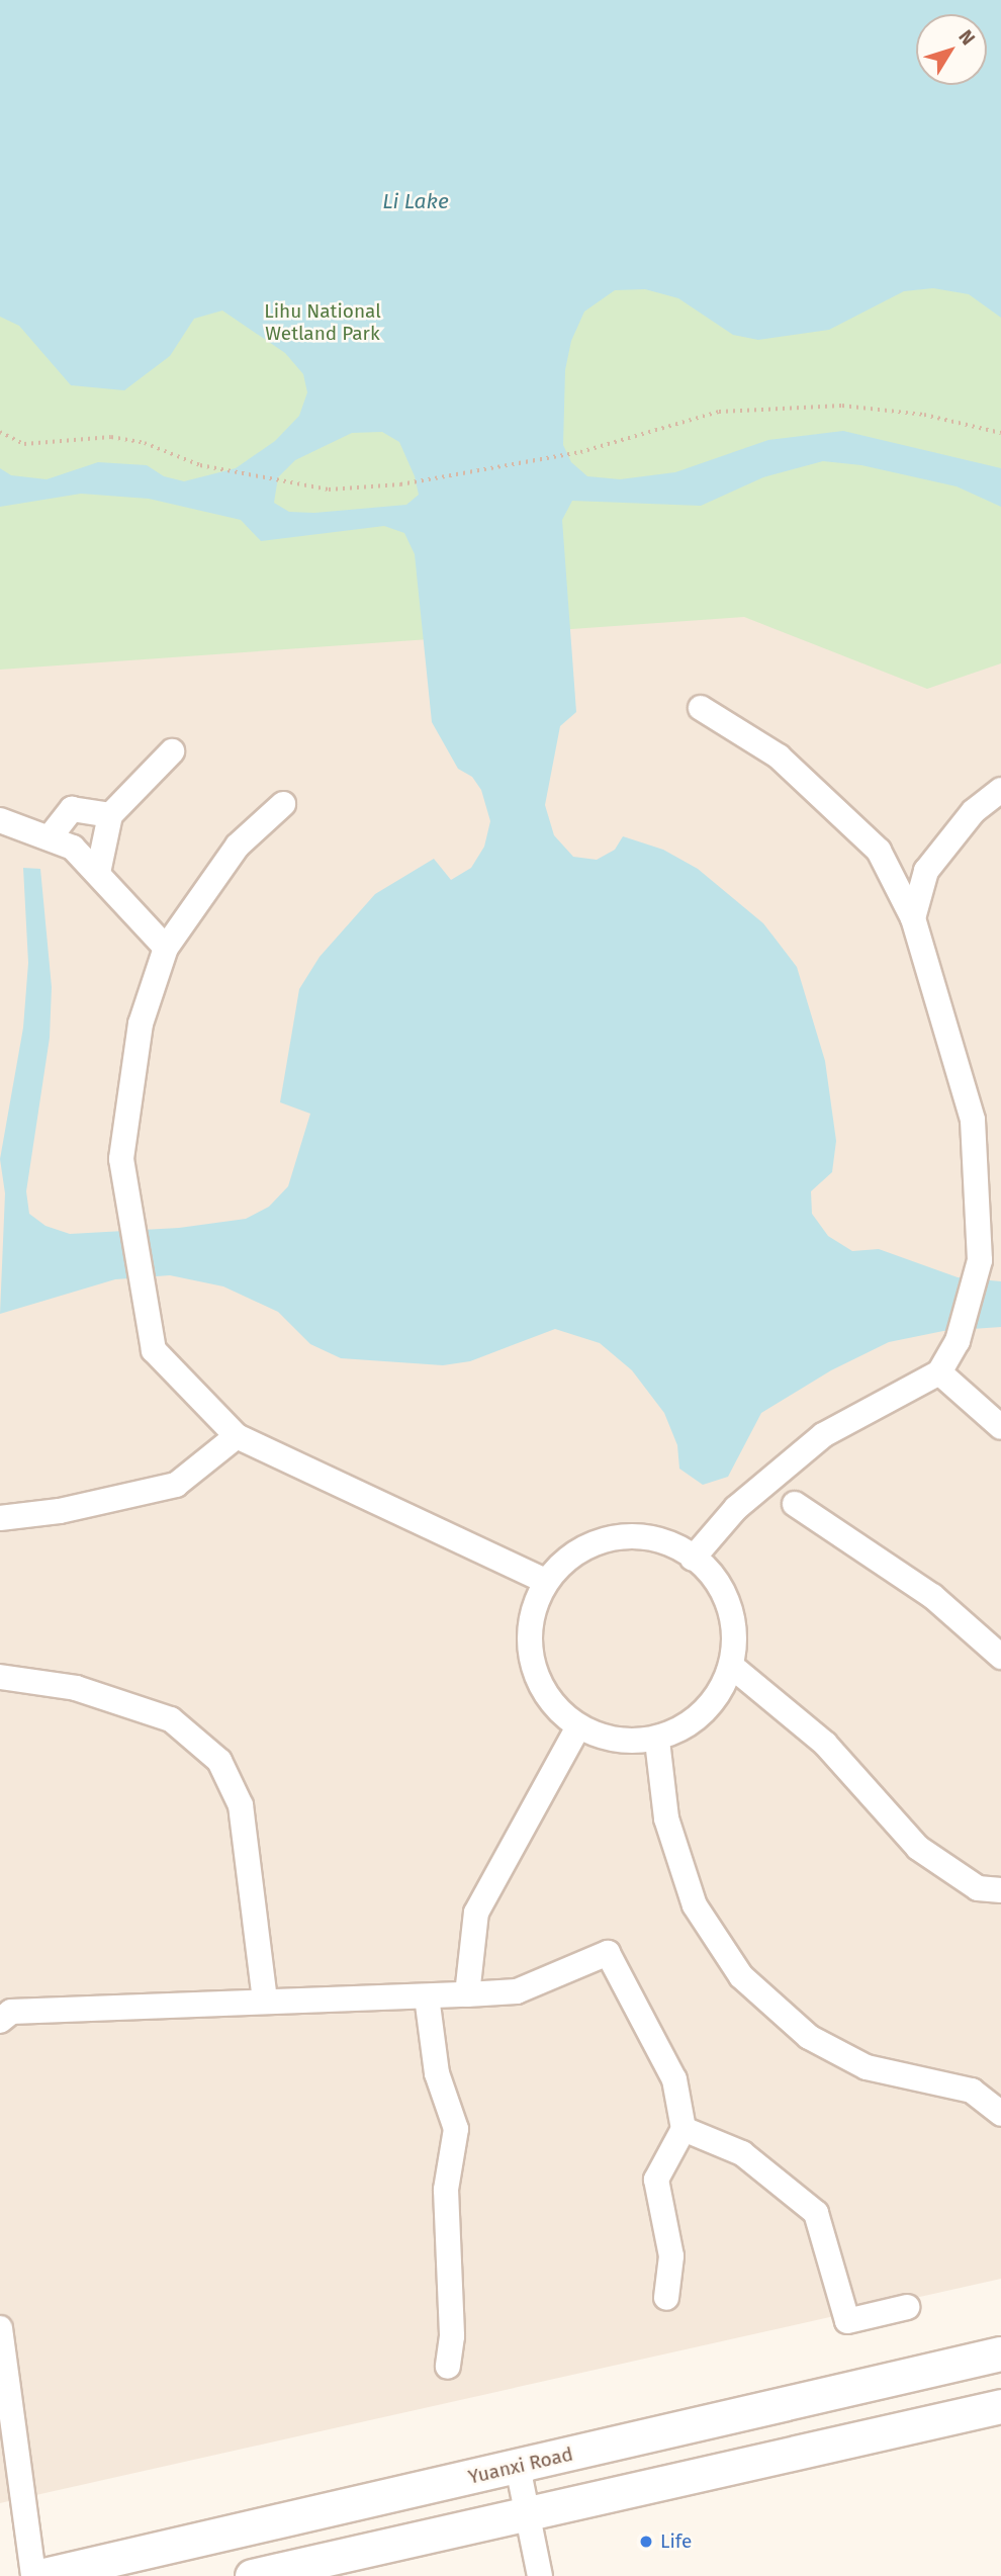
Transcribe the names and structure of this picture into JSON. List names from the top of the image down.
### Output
{
  "streets": {
    "main road": ["Yuanxi Road"]
  },
  "water": ["Li Lake"],
  "parks": ["Lihu National Wetland Park"],
  "places": ["Life"],
  "north": "top right"
}
